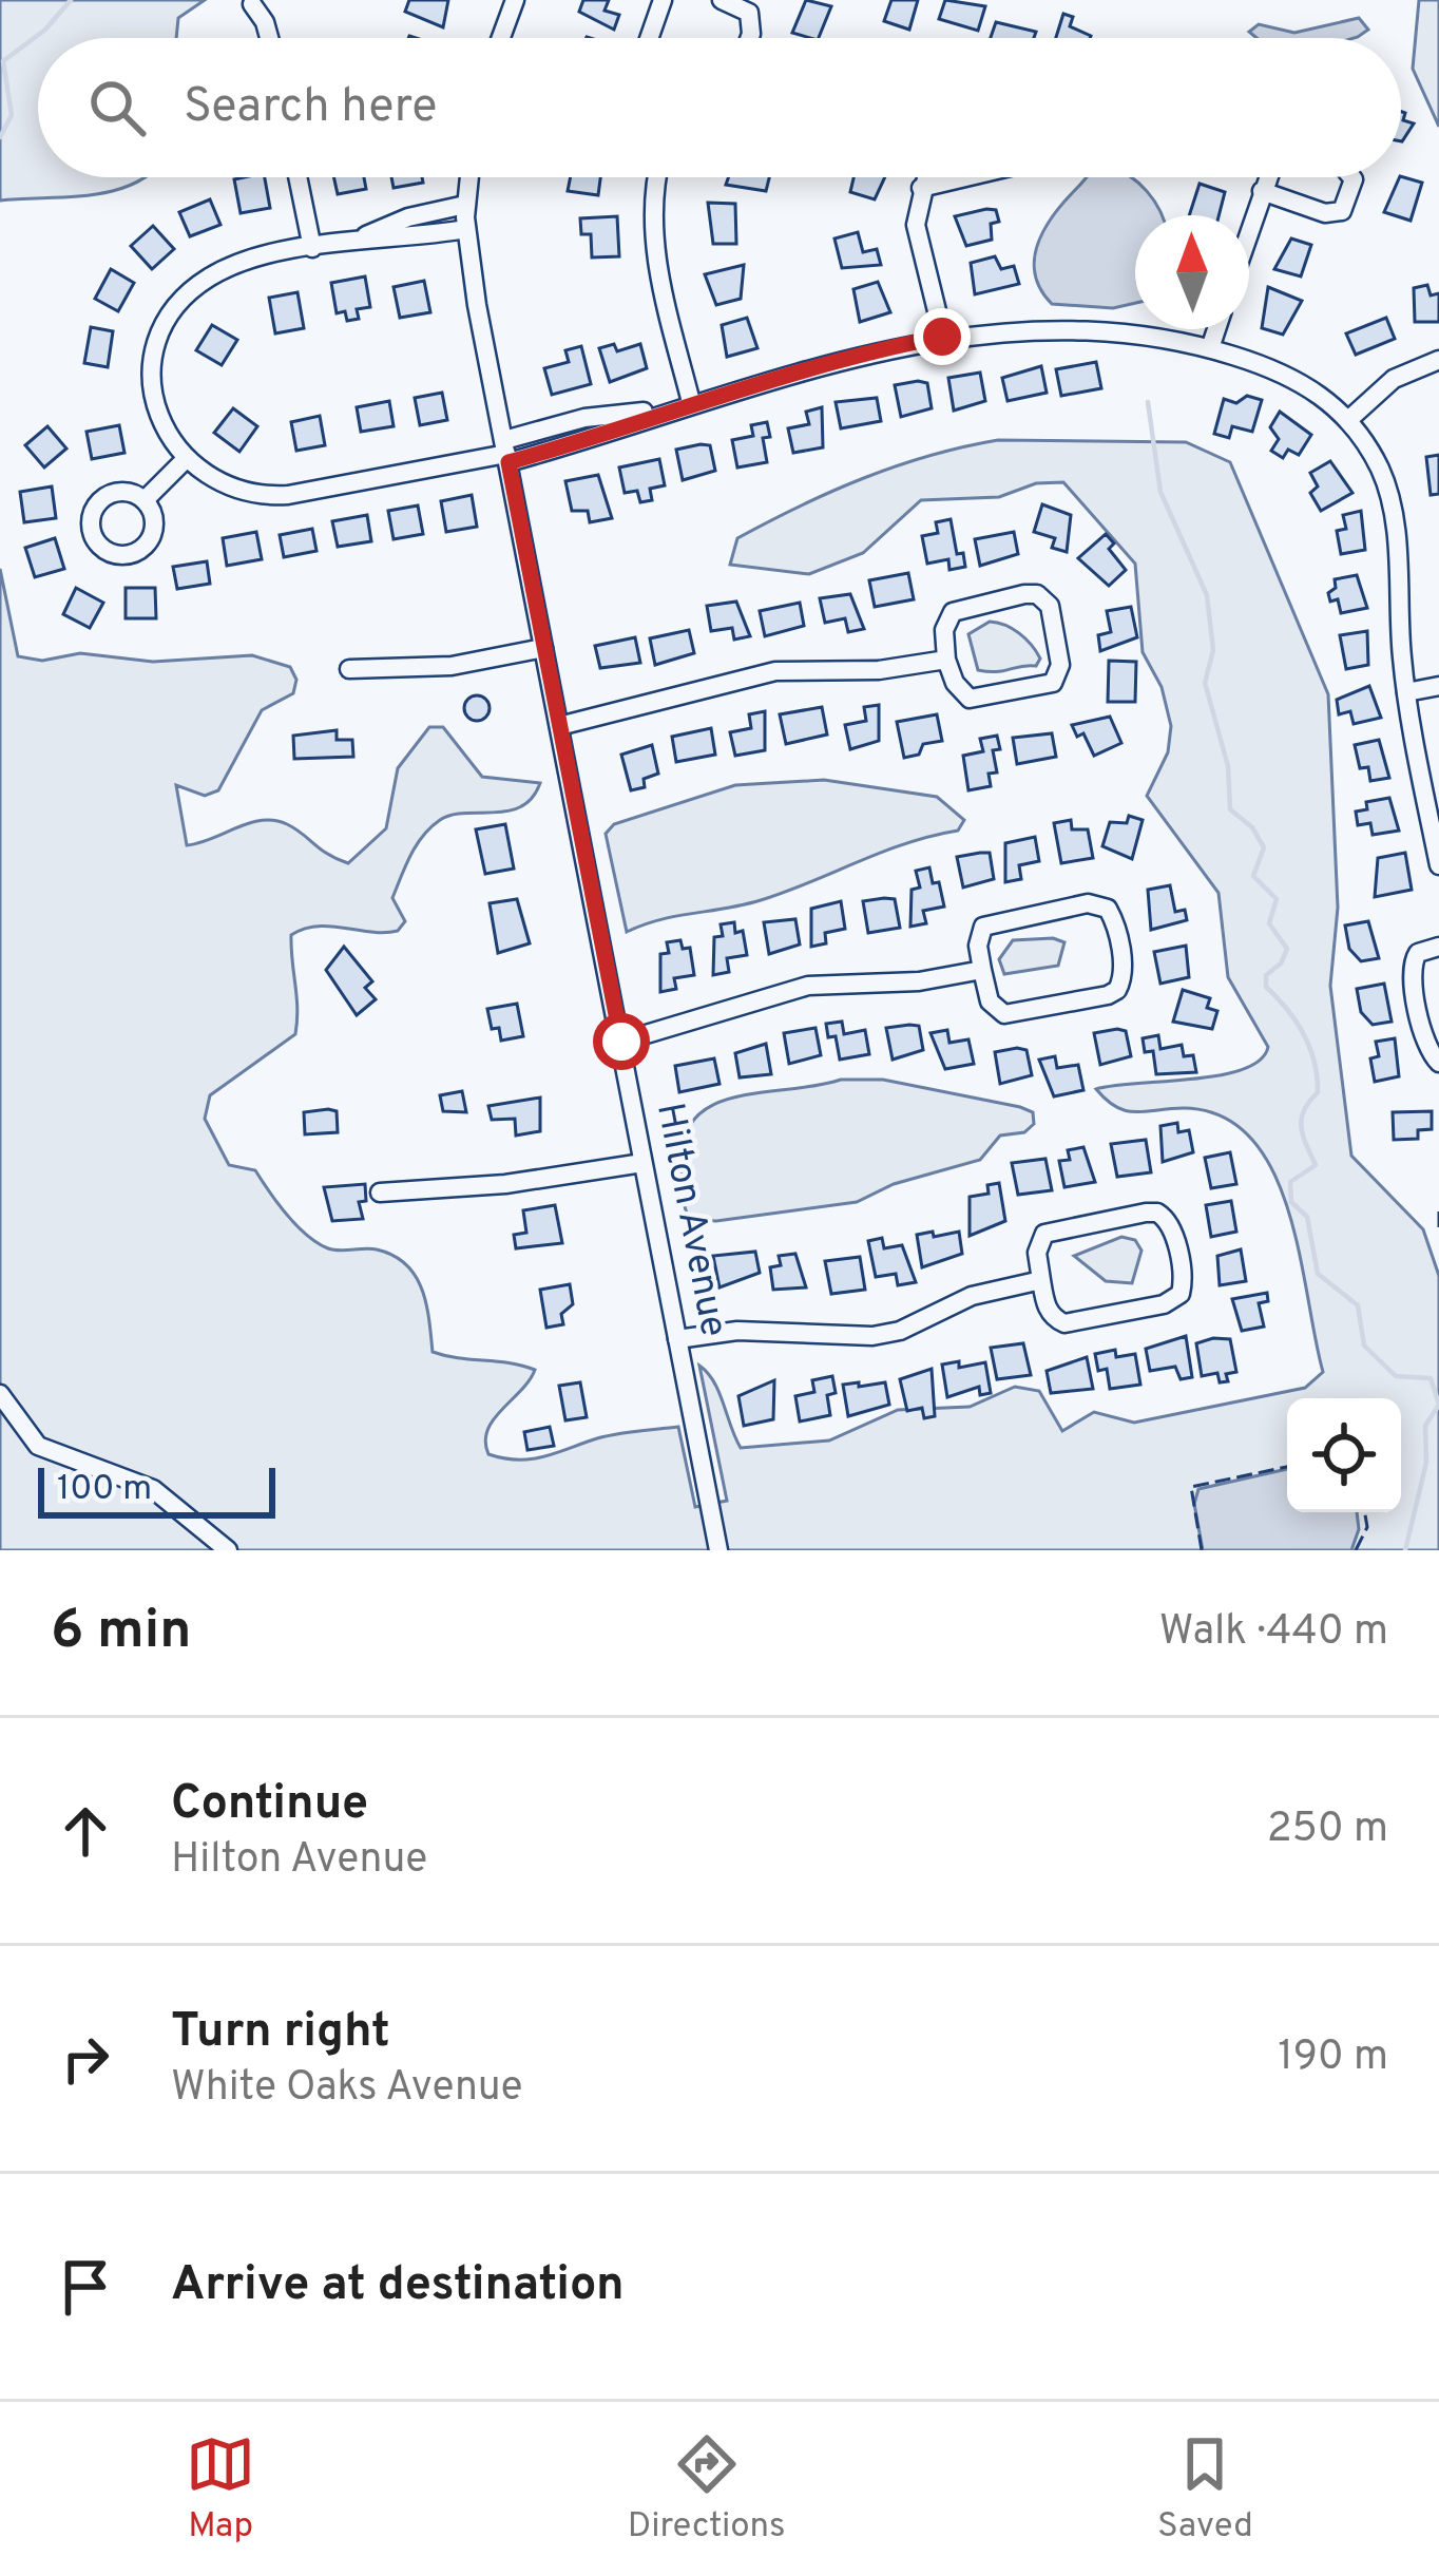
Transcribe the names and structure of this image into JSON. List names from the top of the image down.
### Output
{
  "streets": {
    "street": ["Hilton Avenue"]
  },
  "scale_bar": "100 m",
  "north": "top",
  "page": {
    "search": "Search here",
    "scale": "100 m",
    "heading": ["6 min", "Walk · 440 m"],
    "list": [
      ["Continue", "Hilton Avenue", "250 m"],
      ["Turn right", "White Oaks Avenue", "190 m"],
      "Arrive at destination"
    ],
    "nav": ["Map", "Directions", "Saved"]
  }
}
